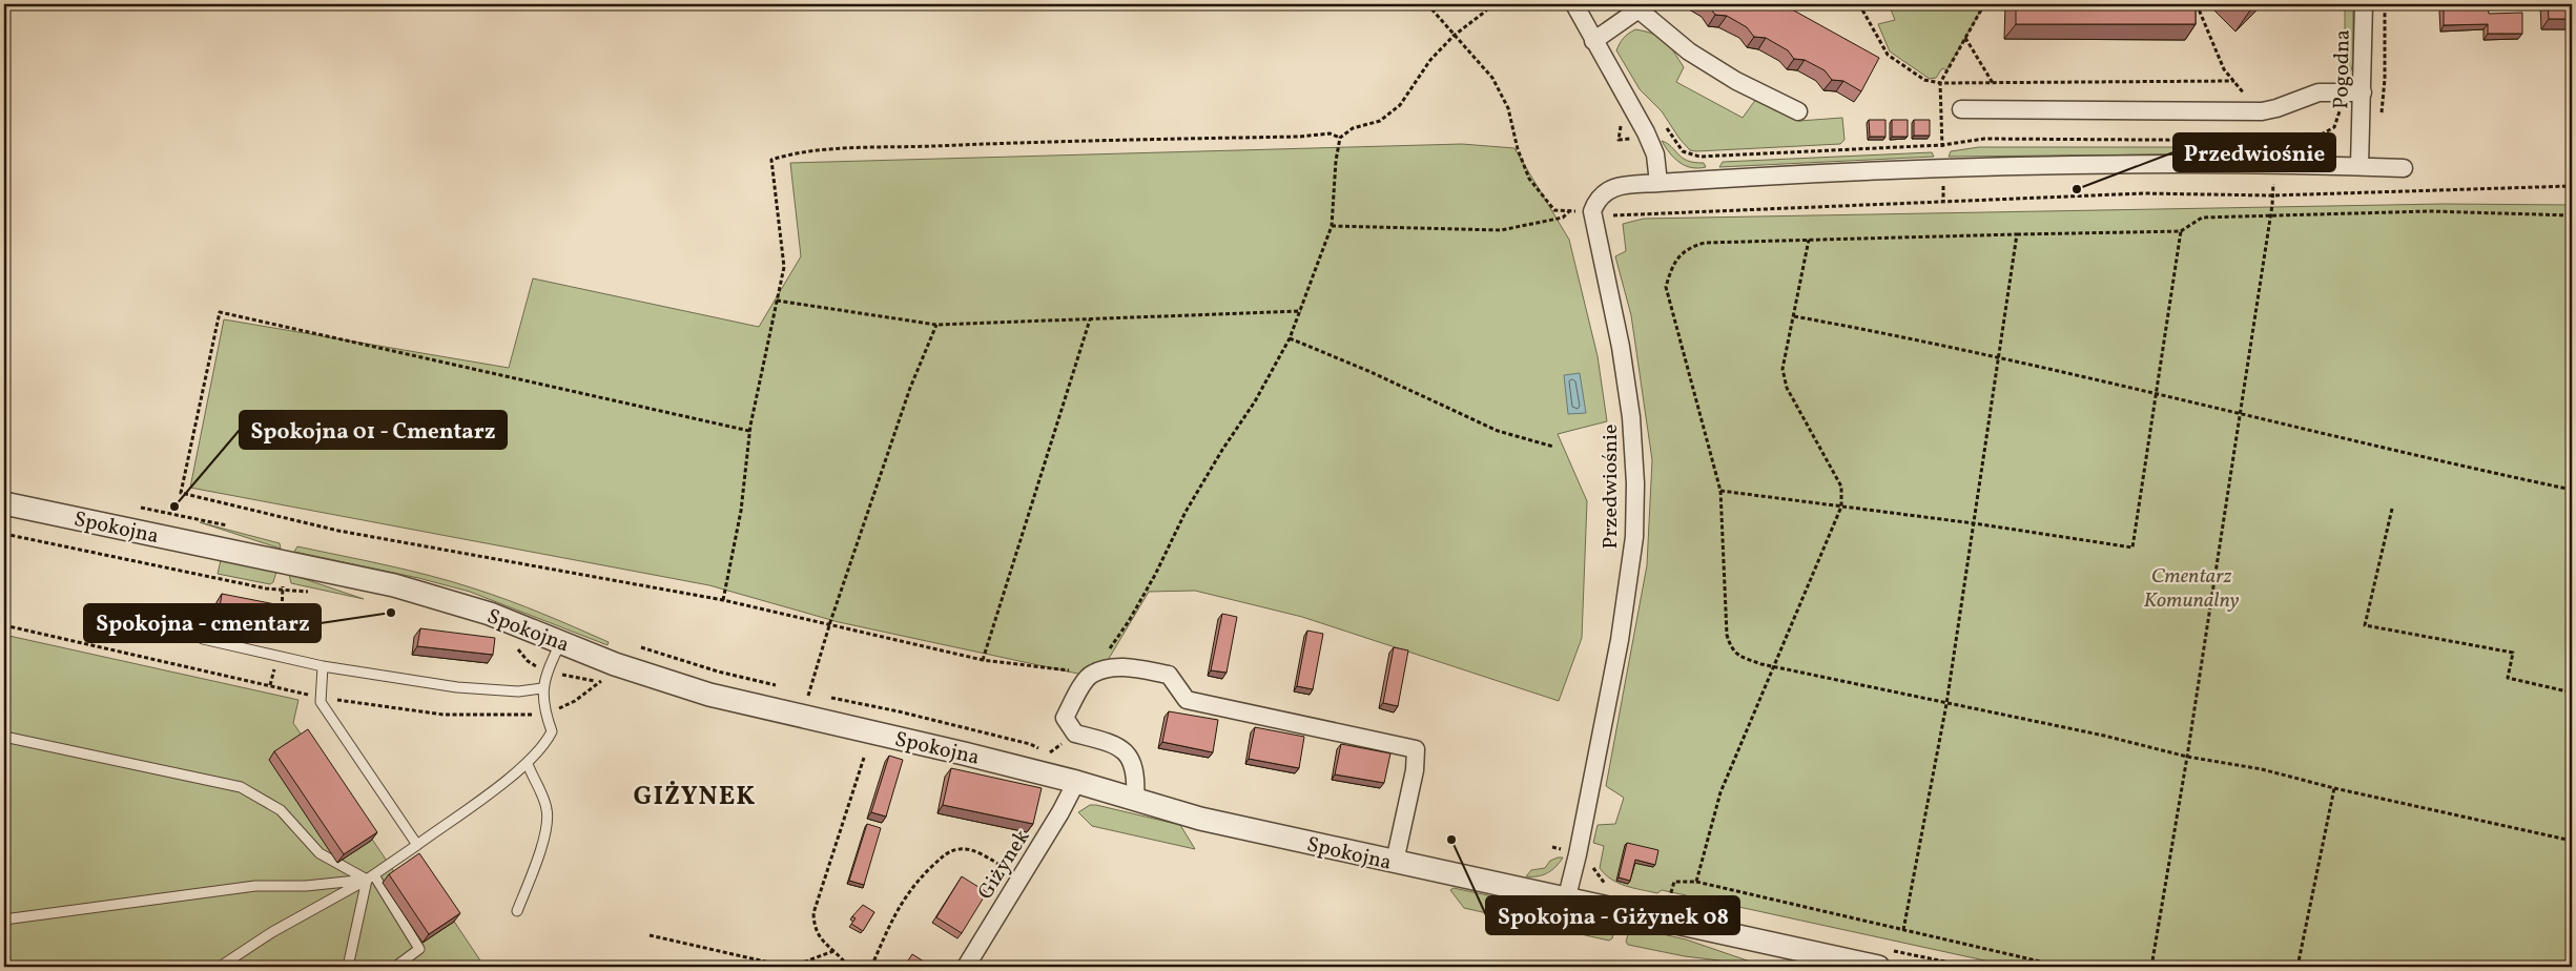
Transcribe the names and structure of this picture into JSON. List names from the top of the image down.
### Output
{
  "streets": {
    "street": [
      "Pogodna",
      "Przedwiośnie",
      "Spokojna",
      "Giżynek"
    ]
  },
  "crossings": [
    ["Przedwiośnie", "Spokojna"],
    ["Spokojna", "Giżynek"]
  ],
  "districts": ["GIŻYNEK"],
  "parks": ["Cmentarz Komunalny"],
  "places": [
    "Przedwiośnie",
    "Spokojna 01 - Cmentarz",
    "Spokojna - cmentarz",
    "Spokojna - Giżynek 08"
  ]
}
